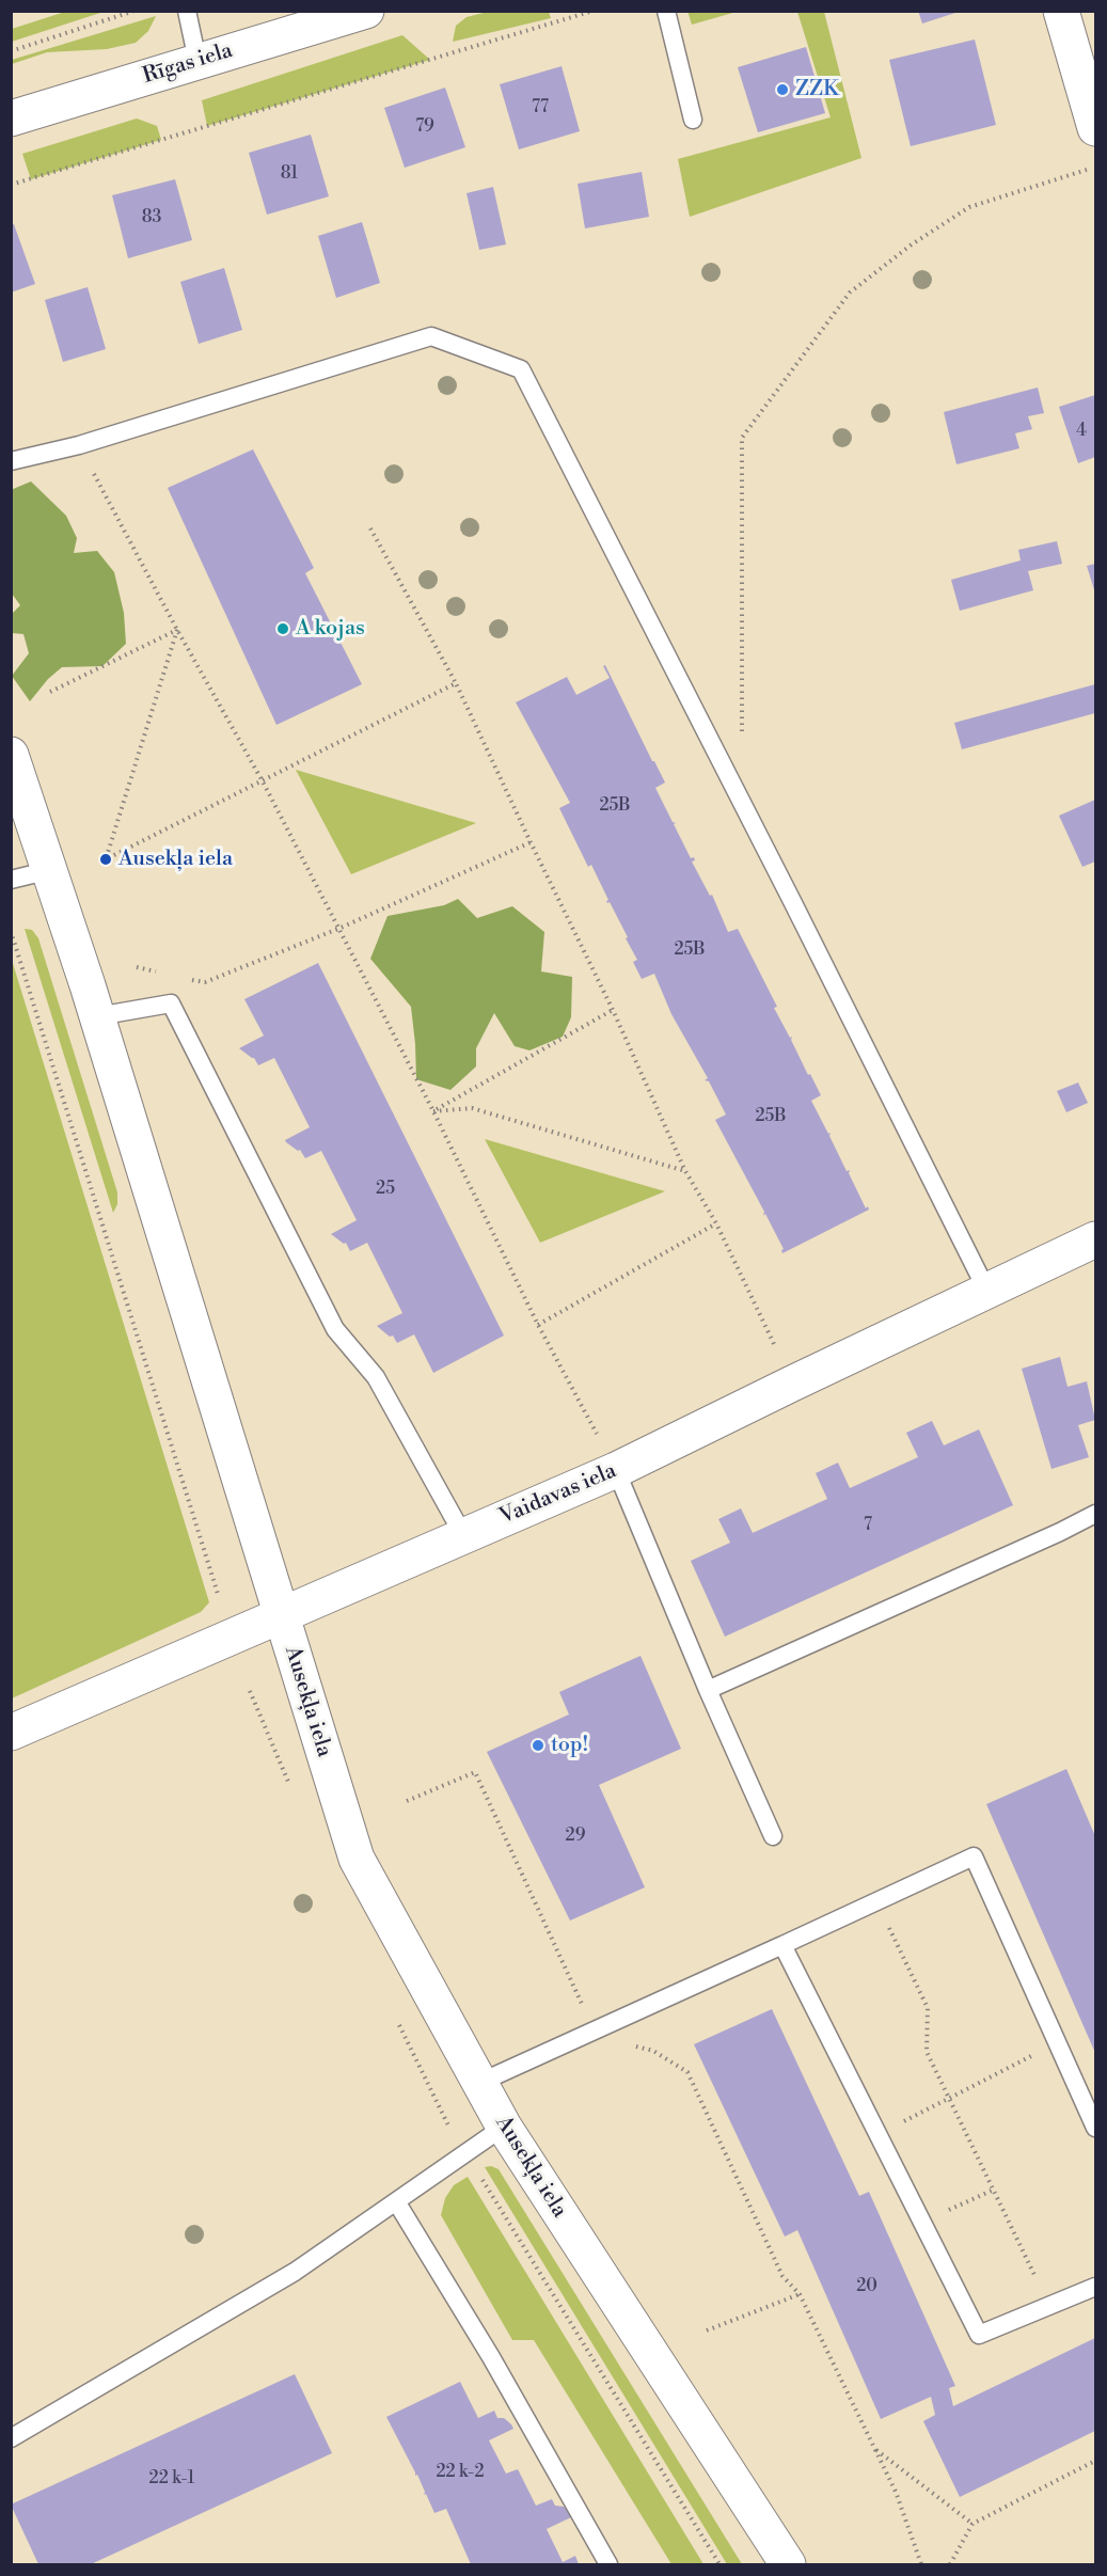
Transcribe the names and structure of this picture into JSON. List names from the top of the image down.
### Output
{
  "streets": {
    "street": ["Rīgas iela", "Vaidavas iela", "Ausekļa iela"]
  },
  "crossings": [
    ["Vaidavas iela", "Ausekļa iela"]
  ],
  "places": [
    "ZZK",
    "A kojas",
    "Ausekļa iela",
    "top!"
  ],
  "house_numbers": [
    "77",
    "79",
    "81",
    "83",
    "4",
    "25B",
    "25B",
    "25B",
    "25",
    "7",
    "29",
    "20",
    "22 k-2",
    "22 k-1"
  ]
}
